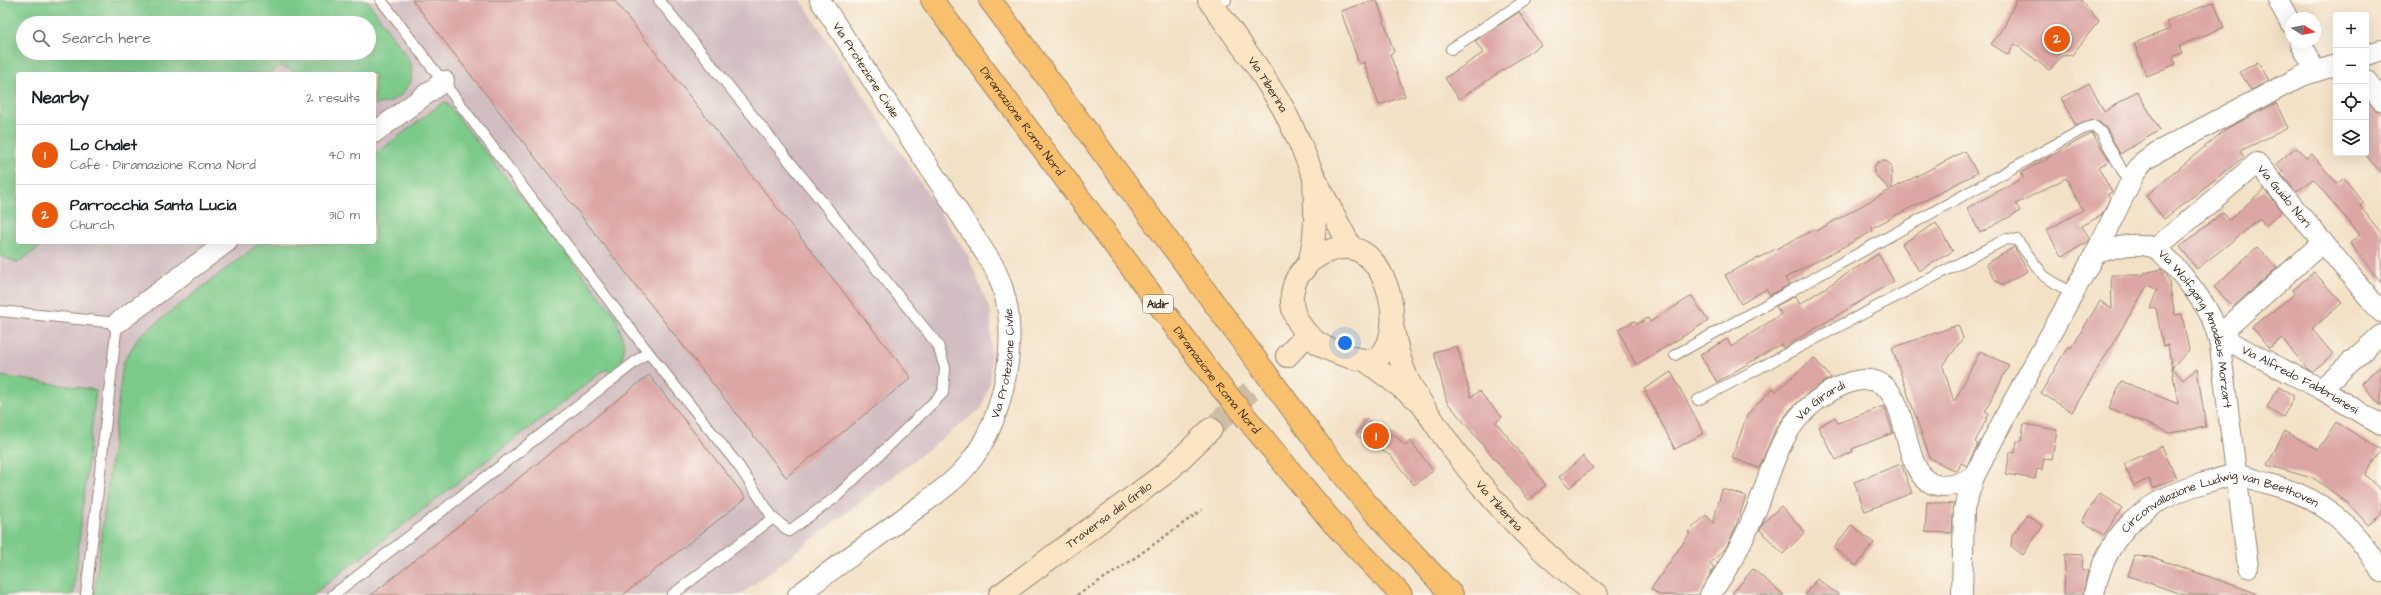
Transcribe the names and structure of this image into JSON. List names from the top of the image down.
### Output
{
  "streets": {
    "highway": ["Diramazione Roma Nord", "A1dir"],
    "main road": ["Via Tiberina", "Traversa del Grillo"],
    "street": [
      "Via Protezione Civile",
      "Via Guido Nori",
      "Via Wolfgang Amadeus Morzart",
      "Via Alfredo Fabbrianesi",
      "Via Girardi",
      "Circonvallazione Ludwig van Beethoven"
    ]
  },
  "crossings": [
    ["Via Guido Nori", "Via Wolfgang Amadeus Morzart"],
    ["Via Wolfgang Amadeus Morzart", "Via Alfredo Fabbrianesi"],
    ["Via Wolfgang Amadeus Morzart", "Circonvallazione Ludwig van Beethoven"]
  ],
  "north": "right",
  "page": {
    "map_buttons": ["+", "−"],
    "search": "Search here",
    "pins": ["2", "1"],
    "heading": ["Nearby", "2 results"],
    "list": [
      {
        "mark": "1",
        "name": "Lo Chalet",
        "note": "Café · Diramazione Roma Nord",
        "value": "40 m"
      },
      {
        "mark": "2",
        "name": "Parrocchia Santa Lucia",
        "note": "Church",
        "value": "310 m"
      }
    ]
  }
}
